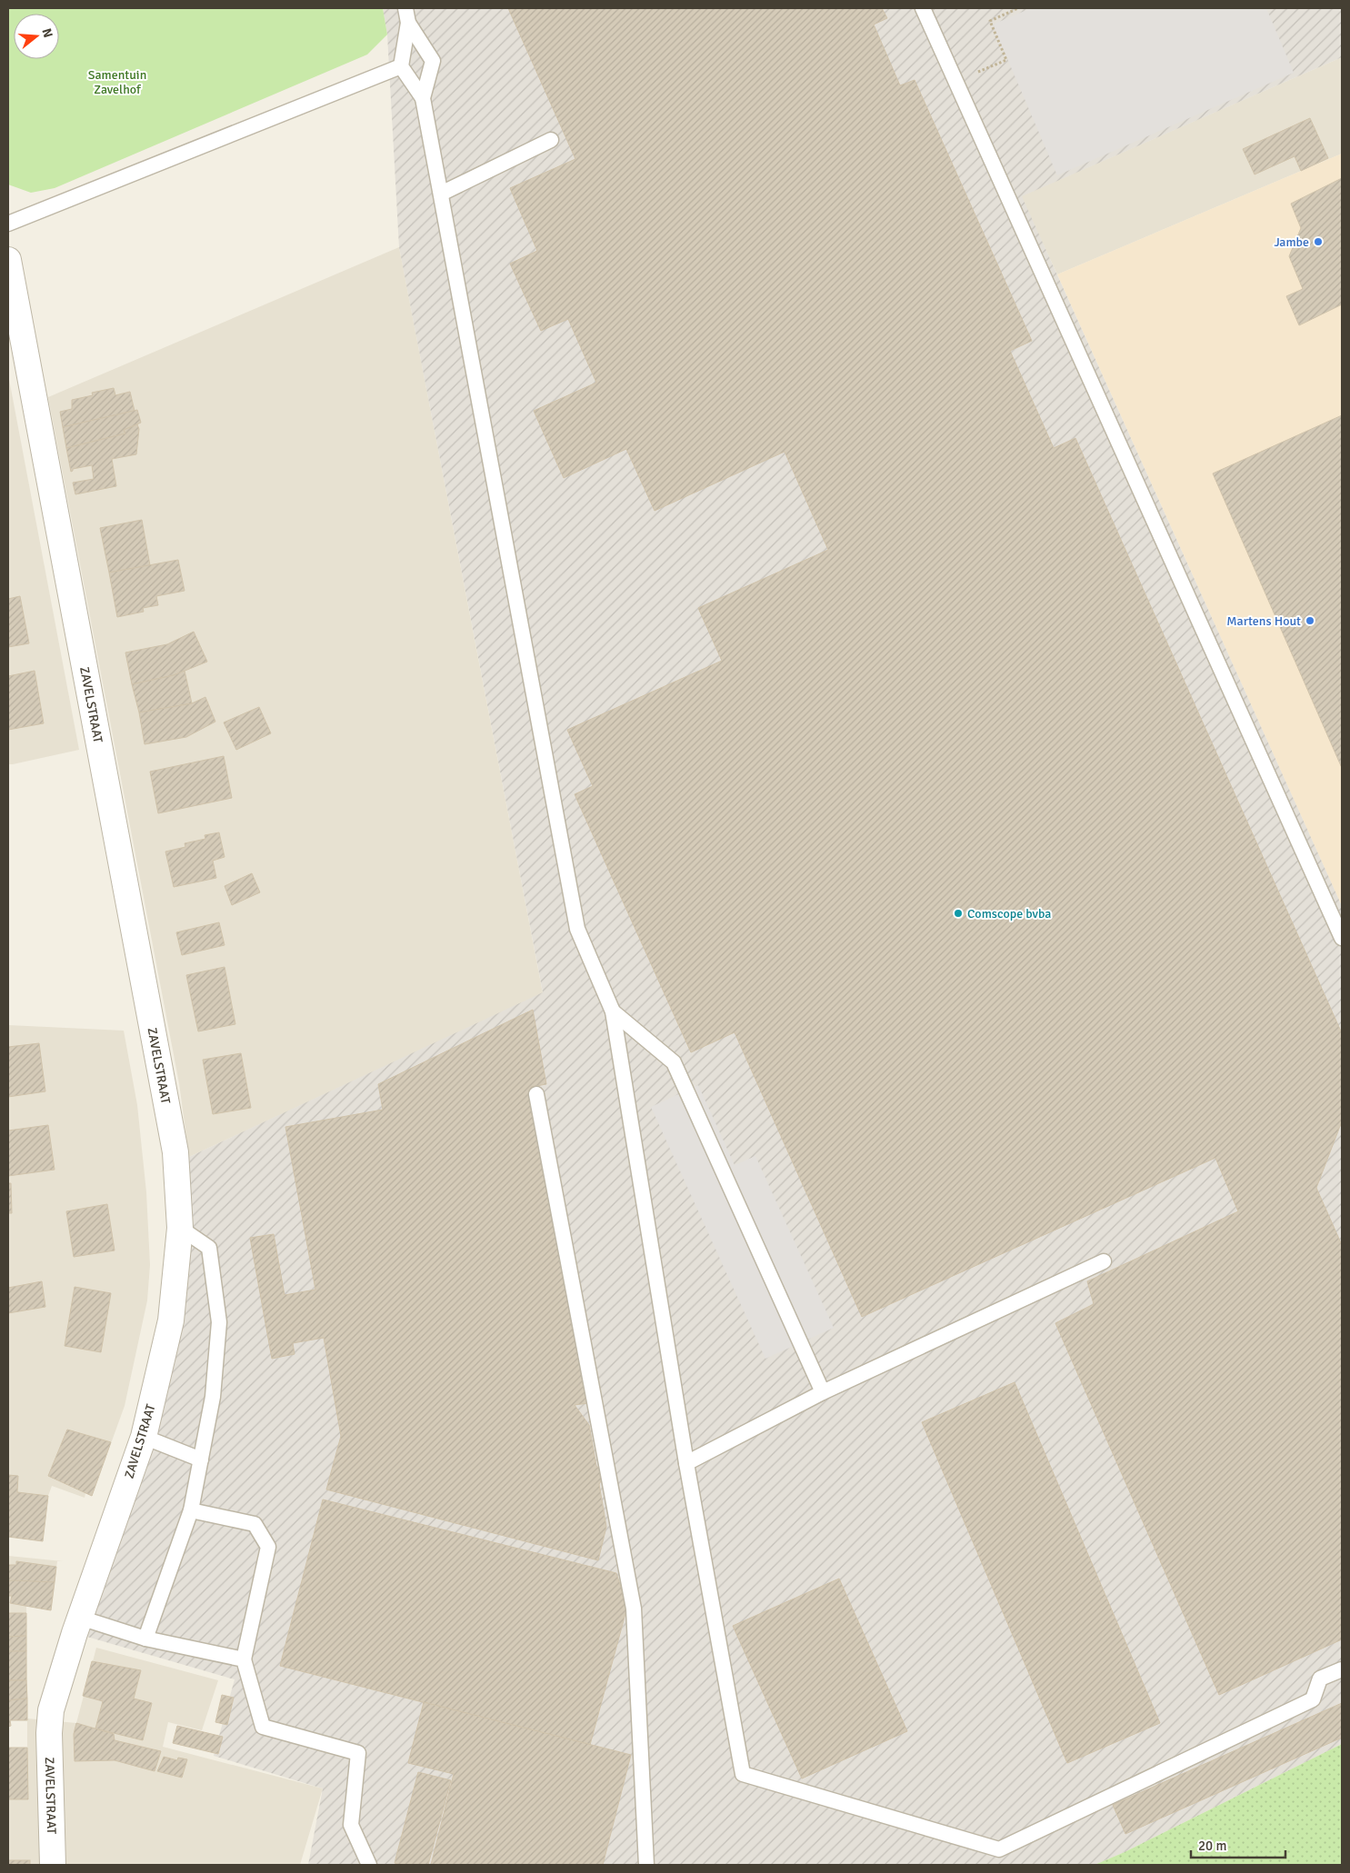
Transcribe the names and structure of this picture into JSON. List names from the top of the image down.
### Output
{
  "streets": {
    "street": ["ZAVELSTRAAT"]
  },
  "parks": ["Samentuin Zavelhof"],
  "places": ["Jambe", "Martens Hout", "Comscope bvba"],
  "scale_bar": "20 m",
  "north": "right"
}
